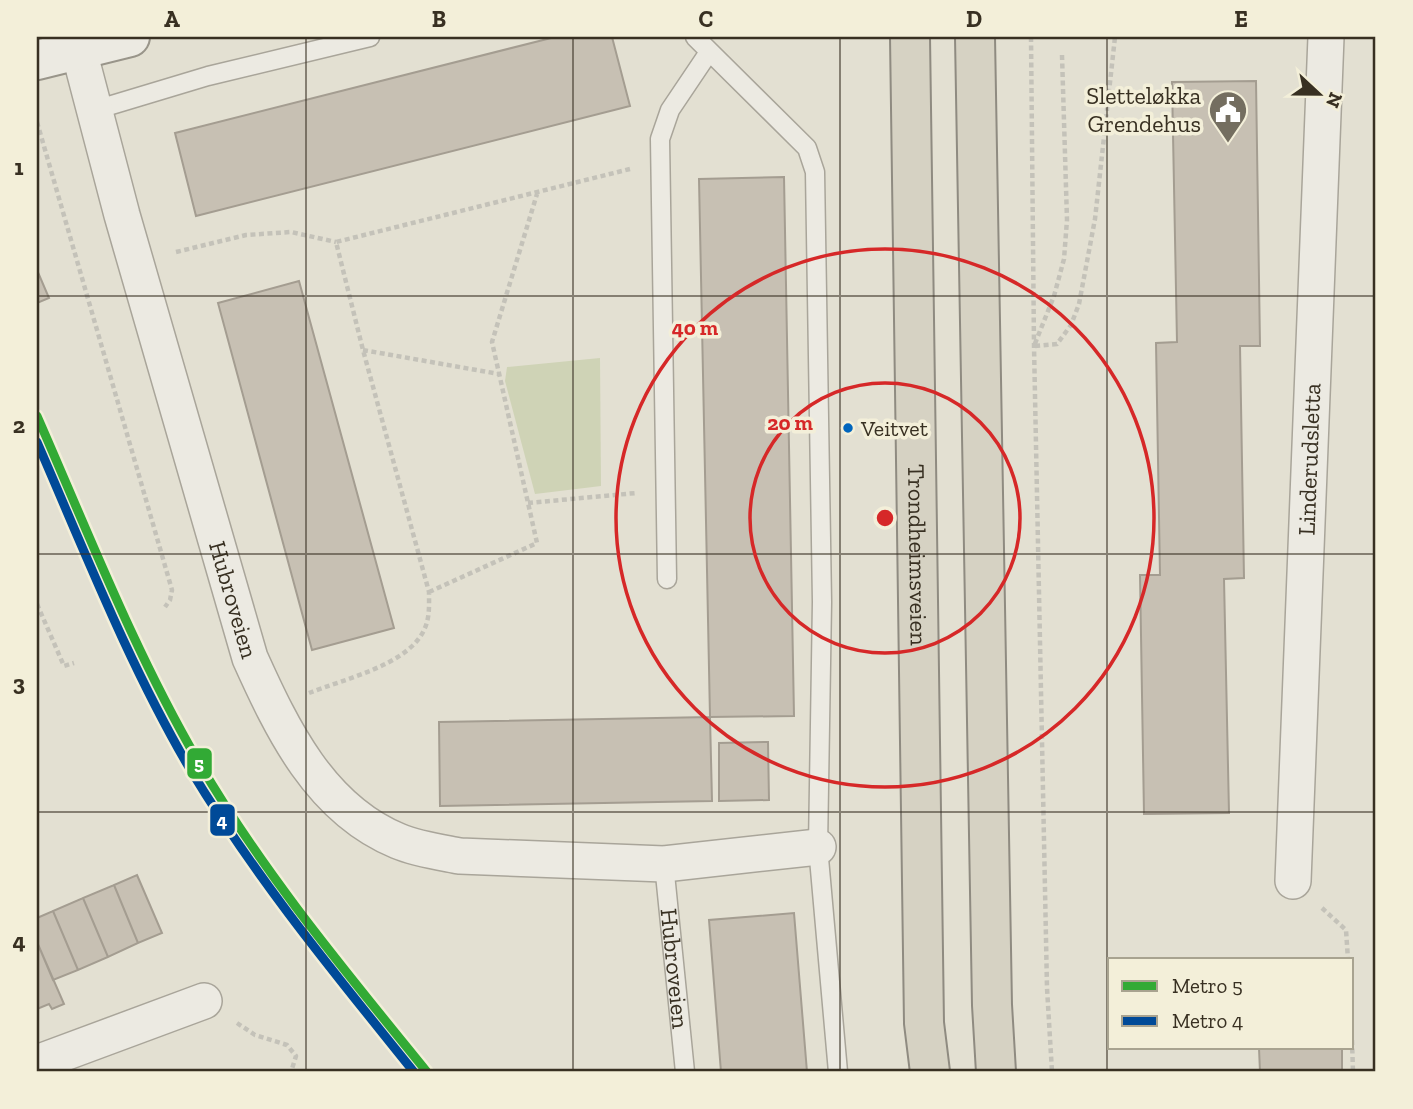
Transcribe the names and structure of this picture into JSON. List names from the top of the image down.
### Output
{
  "streets": {
    "highway": ["Trondheimsveien"],
    "street": ["Linderudsletta", "Hubroveien"]
  },
  "places": {
    "public building": ["Sletteløkka Grendehus"],
    "other": ["Veitvet"]
  },
  "lines": ["metro line 5", "metro line 4"],
  "legend": ["Metro 5", "Metro 4"],
  "north": "right",
  "grid": {
    "columns": [
      "A",
      "B",
      "C",
      "D",
      "E"
    ],
    "rows": [
      "1",
      "2",
      "3",
      "4"
    ]
  },
  "rings": ["40 m", "20 m"]
}
